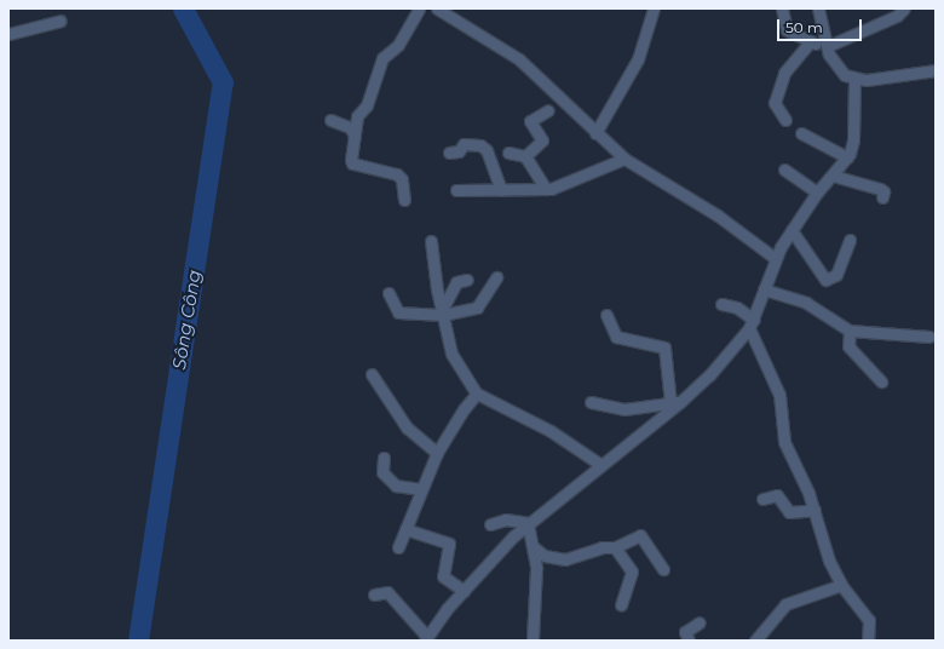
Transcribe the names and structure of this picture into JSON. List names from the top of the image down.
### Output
{
  "water": ["Sông Công"],
  "scale_bar": "50 m"
}
